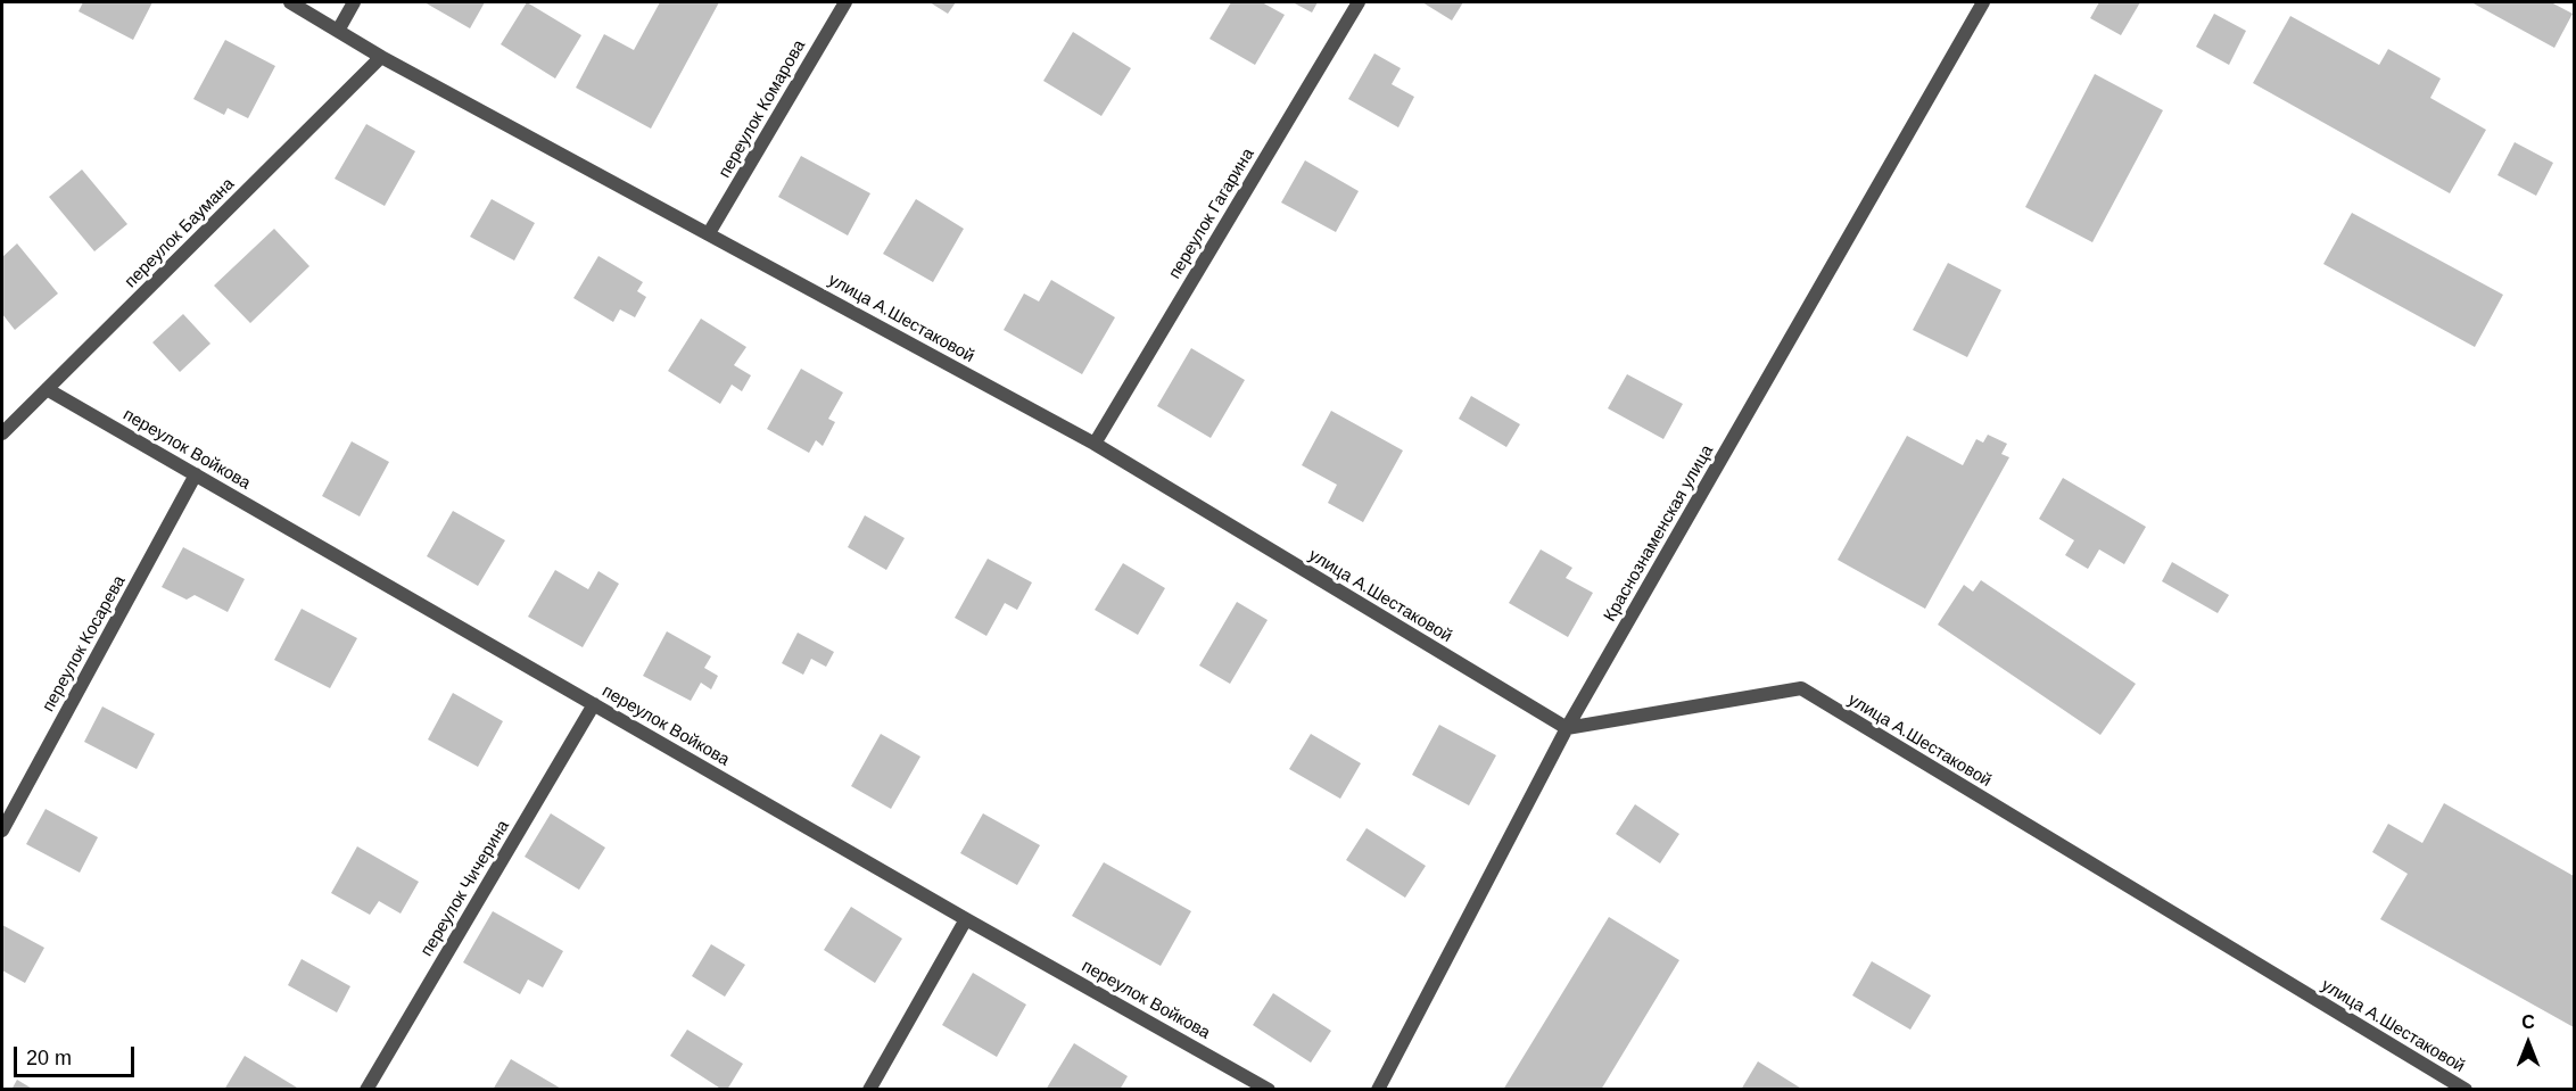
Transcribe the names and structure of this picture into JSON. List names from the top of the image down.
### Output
{
  "streets": {
    "street": [
      "переулок Комарова",
      "переулок Гагарина",
      "переулок Баумана",
      "улица А.Шестаковой",
      "переулок Войкова",
      "Краснознаменская улица",
      "переулок Косарева",
      "переулок Чичерина"
    ]
  },
  "crossings": [
    ["переулок Комарова", "улица А.Шестаковой"],
    ["переулок Гагарина", "улица А.Шестаковой"],
    ["переулок Баумана", "улица А.Шестаковой"],
    ["переулок Баумана", "переулок Войкова"],
    ["улица А.Шестаковой", "Краснознаменская улица"],
    ["переулок Войкова", "переулок Косарева"],
    ["переулок Войкова", "переулок Чичерина"]
  ],
  "scale_bar": "20 m",
  "north": "top"
}
